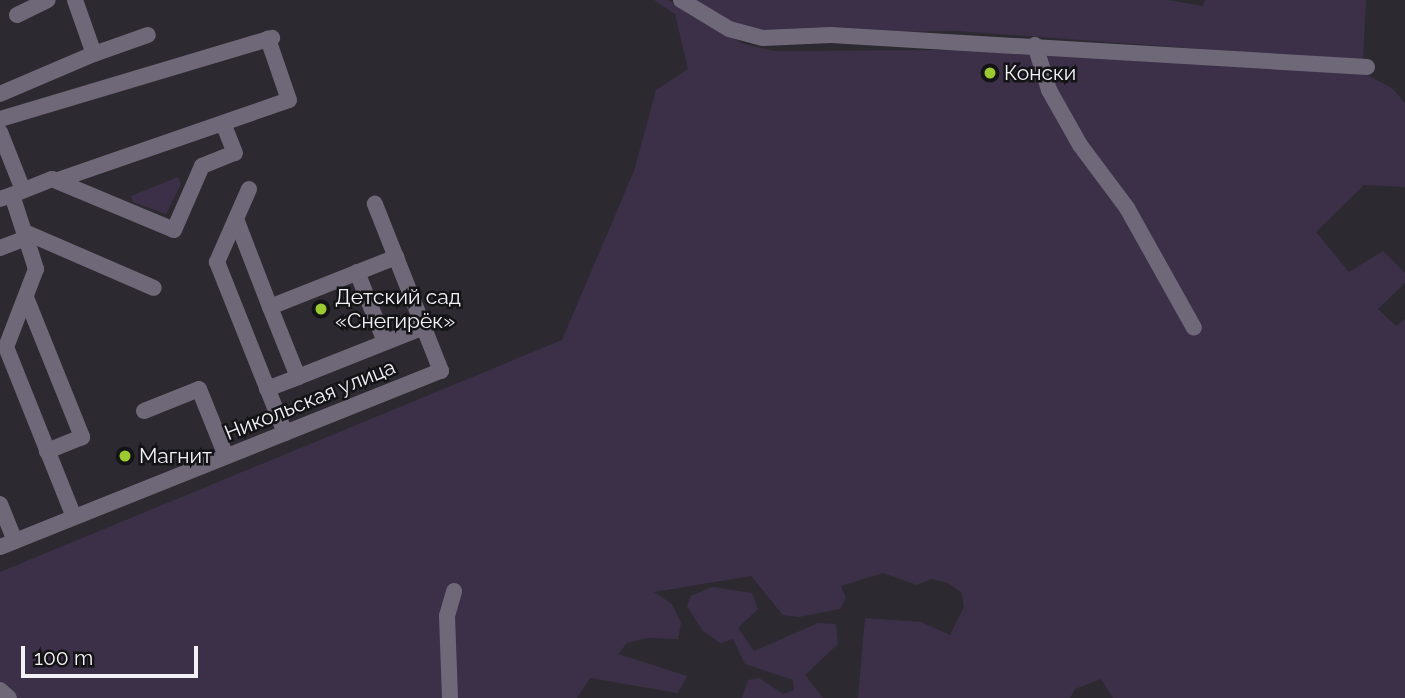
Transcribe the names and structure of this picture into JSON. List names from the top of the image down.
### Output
{
  "streets": {
    "street": ["Никольская улица"]
  },
  "places": ["Конски", "Детский сад «Снегирёк»", "Магнит"],
  "scale_bar": "100 m"
}
